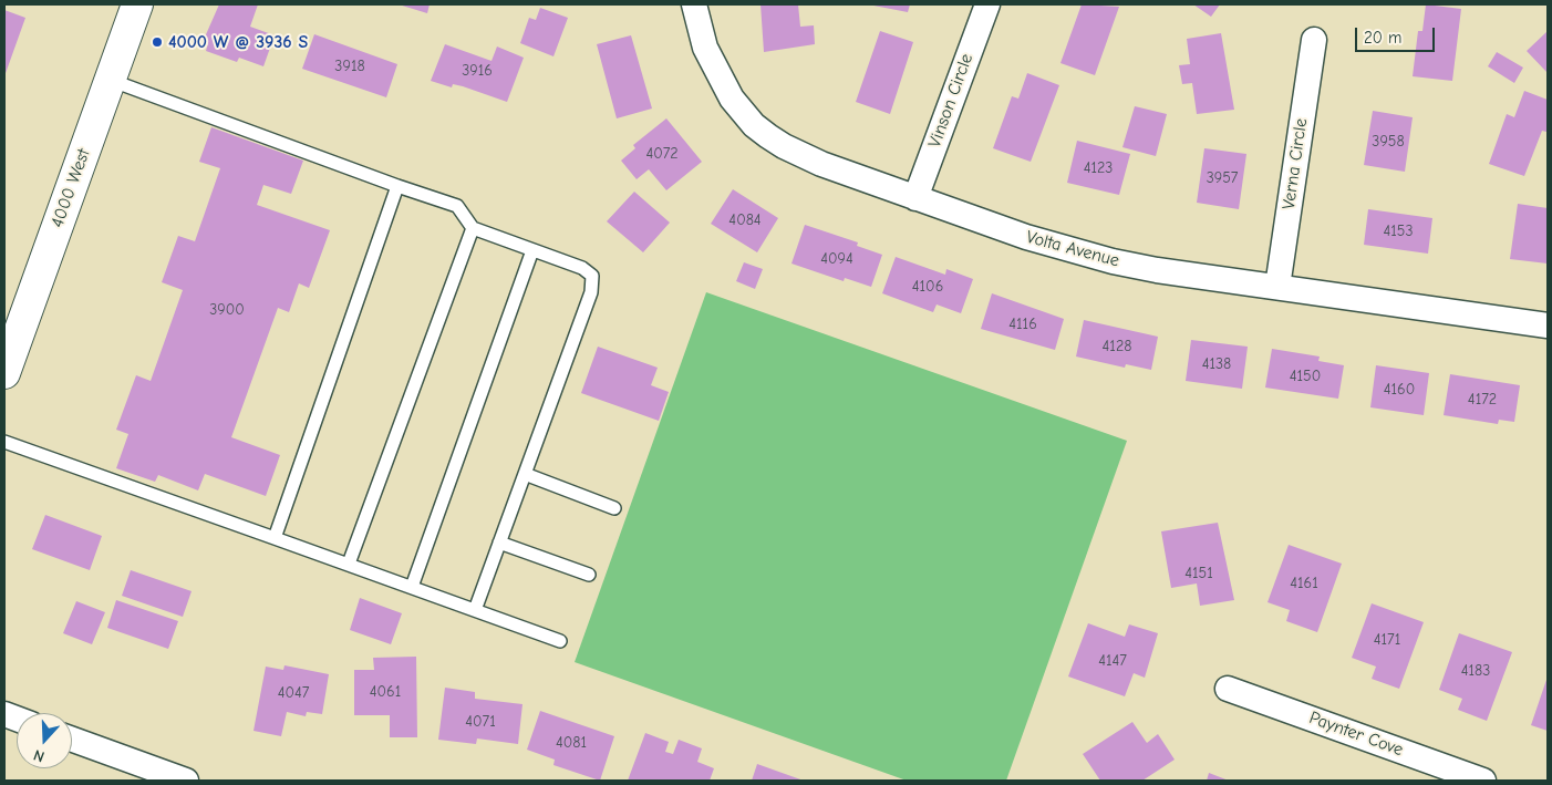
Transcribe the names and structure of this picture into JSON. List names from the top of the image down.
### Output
{
  "streets": {
    "street": [
      "Vinson Circle",
      "Verna Circle",
      "4000 West",
      "Volta Avenue",
      "Paynter Cove"
    ]
  },
  "crossings": [
    ["Vinson Circle", "Volta Avenue"],
    ["Verna Circle", "Volta Avenue"]
  ],
  "places": ["4000 W @ 3936 S"],
  "house_numbers": [
    "3918",
    "3916",
    "3958",
    "4072",
    "4123",
    "3957",
    "4084",
    "4153",
    "4094",
    "4106",
    "3900",
    "4116",
    "4128",
    "4138",
    "4150",
    "4160",
    "4172",
    "4151",
    "4161",
    "4171",
    "4147",
    "4183",
    "4061",
    "4047",
    "4071",
    "4081"
  ],
  "scale_bar": "20 m",
  "north": "bottom"
}
